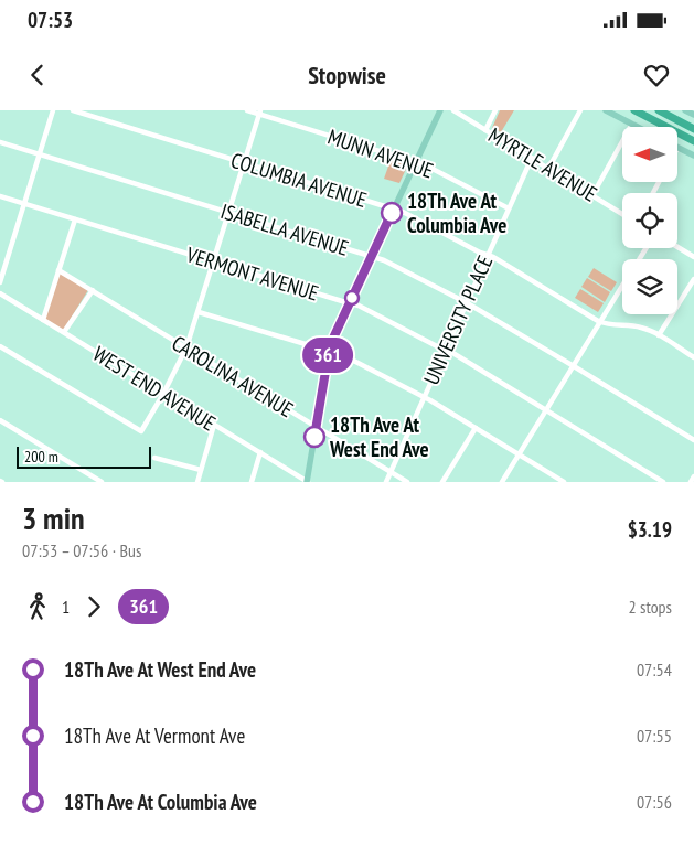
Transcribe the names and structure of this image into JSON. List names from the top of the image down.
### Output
{
  "streets": {
    "street": [
      "MUNN AVENUE",
      "MYRTLE AVENUE",
      "COLUMBIA AVENUE",
      "ISABELLA AVENUE",
      "VERMONT AVENUE",
      "UNIVERSITY PLACE",
      "CAROLINA AVENUE",
      "WEST END AVENUE"
    ]
  },
  "crossings": [
    ["MUNN AVENUE", "UNIVERSITY PLACE"],
    ["MYRTLE AVENUE", "UNIVERSITY PLACE"],
    ["COLUMBIA AVENUE", "UNIVERSITY PLACE"],
    ["ISABELLA AVENUE", "UNIVERSITY PLACE"],
    ["VERMONT AVENUE", "UNIVERSITY PLACE"],
    ["UNIVERSITY PLACE", "CAROLINA AVENUE"]
  ],
  "places": ["18Th Ave At Columbia Ave", "18Th Ave At West End Ave"],
  "lines": ["bus line 361"],
  "scale_bar": "200 m",
  "north": "left",
  "page": {
    "status": "07:53",
    "header": "Stopwise",
    "on_map": "361",
    "scale": "200 m",
    "heading": ["3 min", "07:53 – 07:56 · Bus", "$3.19"],
    "legs": ["1", "361", "2 stops"],
    "list": [
      {
        "name": "18Th Ave At West End Ave",
        "value": "07:54"
      },
      {
        "name": "18Th Ave At Vermont Ave",
        "value": "07:55"
      },
      {
        "name": "18Th Ave At Columbia Ave",
        "value": "07:56"
      }
    ]
  }
}
